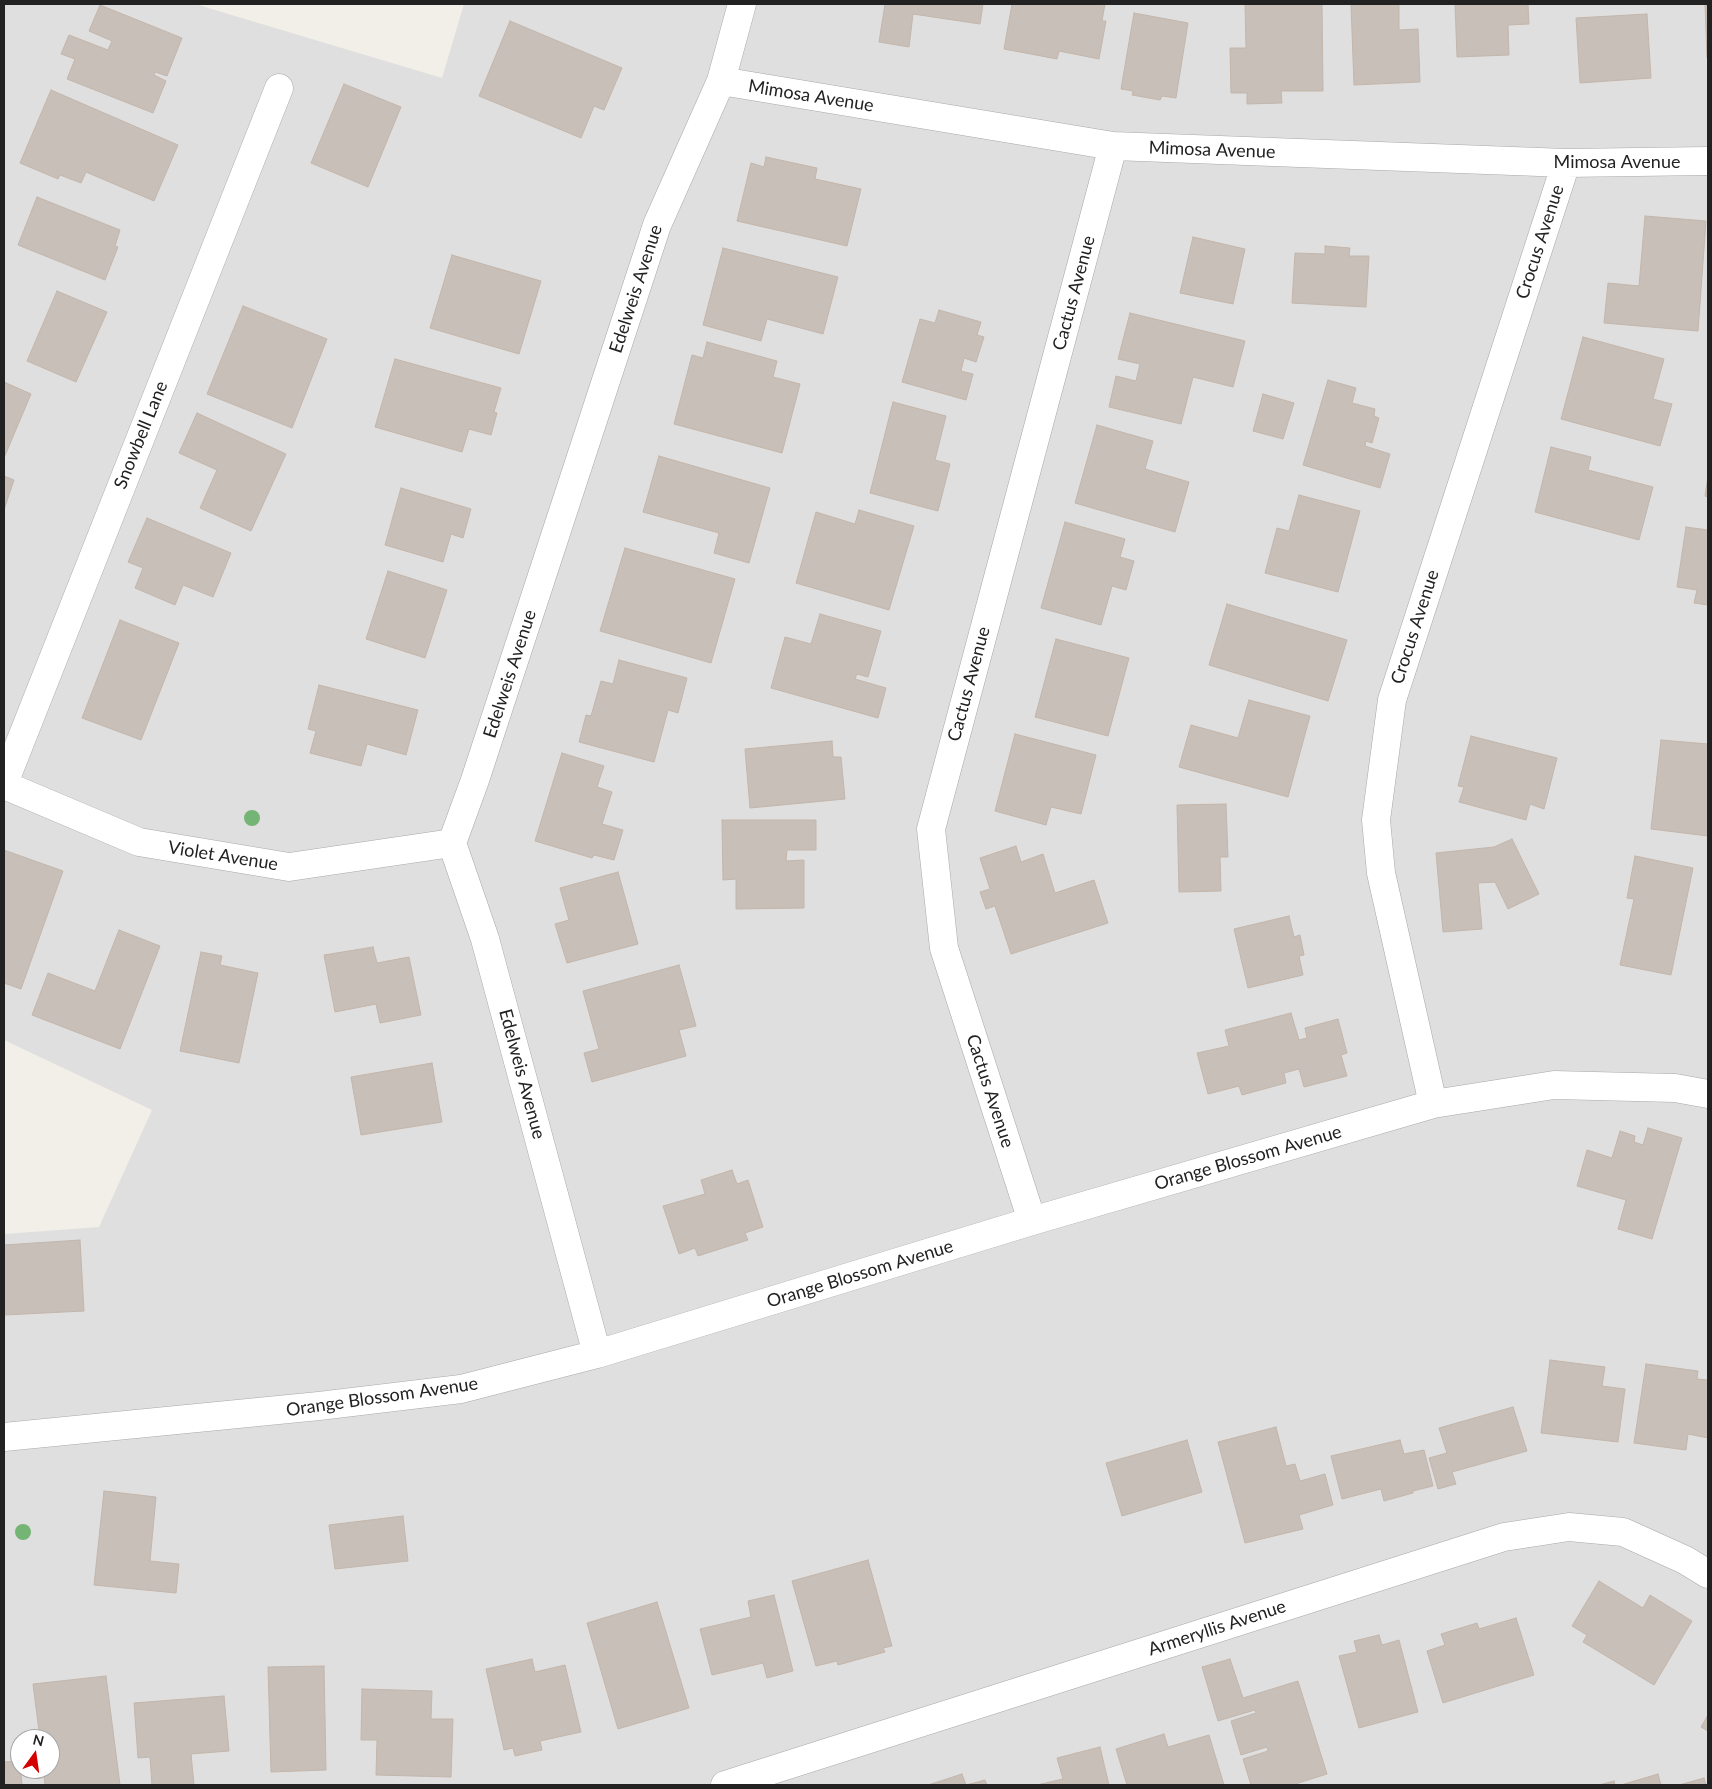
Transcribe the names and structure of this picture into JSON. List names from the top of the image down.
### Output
{
  "streets": {
    "street": [
      "Mimosa Avenue",
      "Crocus Avenue",
      "Edelweis Avenue",
      "Cactus Avenue",
      "Snowbell Lane",
      "Violet Avenue",
      "Orange Blossom Avenue",
      "Armeryllis Avenue"
    ]
  },
  "crossings": [
    ["Mimosa Avenue", "Crocus Avenue"],
    ["Mimosa Avenue", "Edelweis Avenue"],
    ["Mimosa Avenue", "Cactus Avenue"],
    ["Crocus Avenue", "Orange Blossom Avenue"],
    ["Edelweis Avenue", "Violet Avenue"],
    ["Edelweis Avenue", "Orange Blossom Avenue"],
    ["Cactus Avenue", "Orange Blossom Avenue"],
    ["Snowbell Lane", "Violet Avenue"]
  ],
  "north": "top"
}
